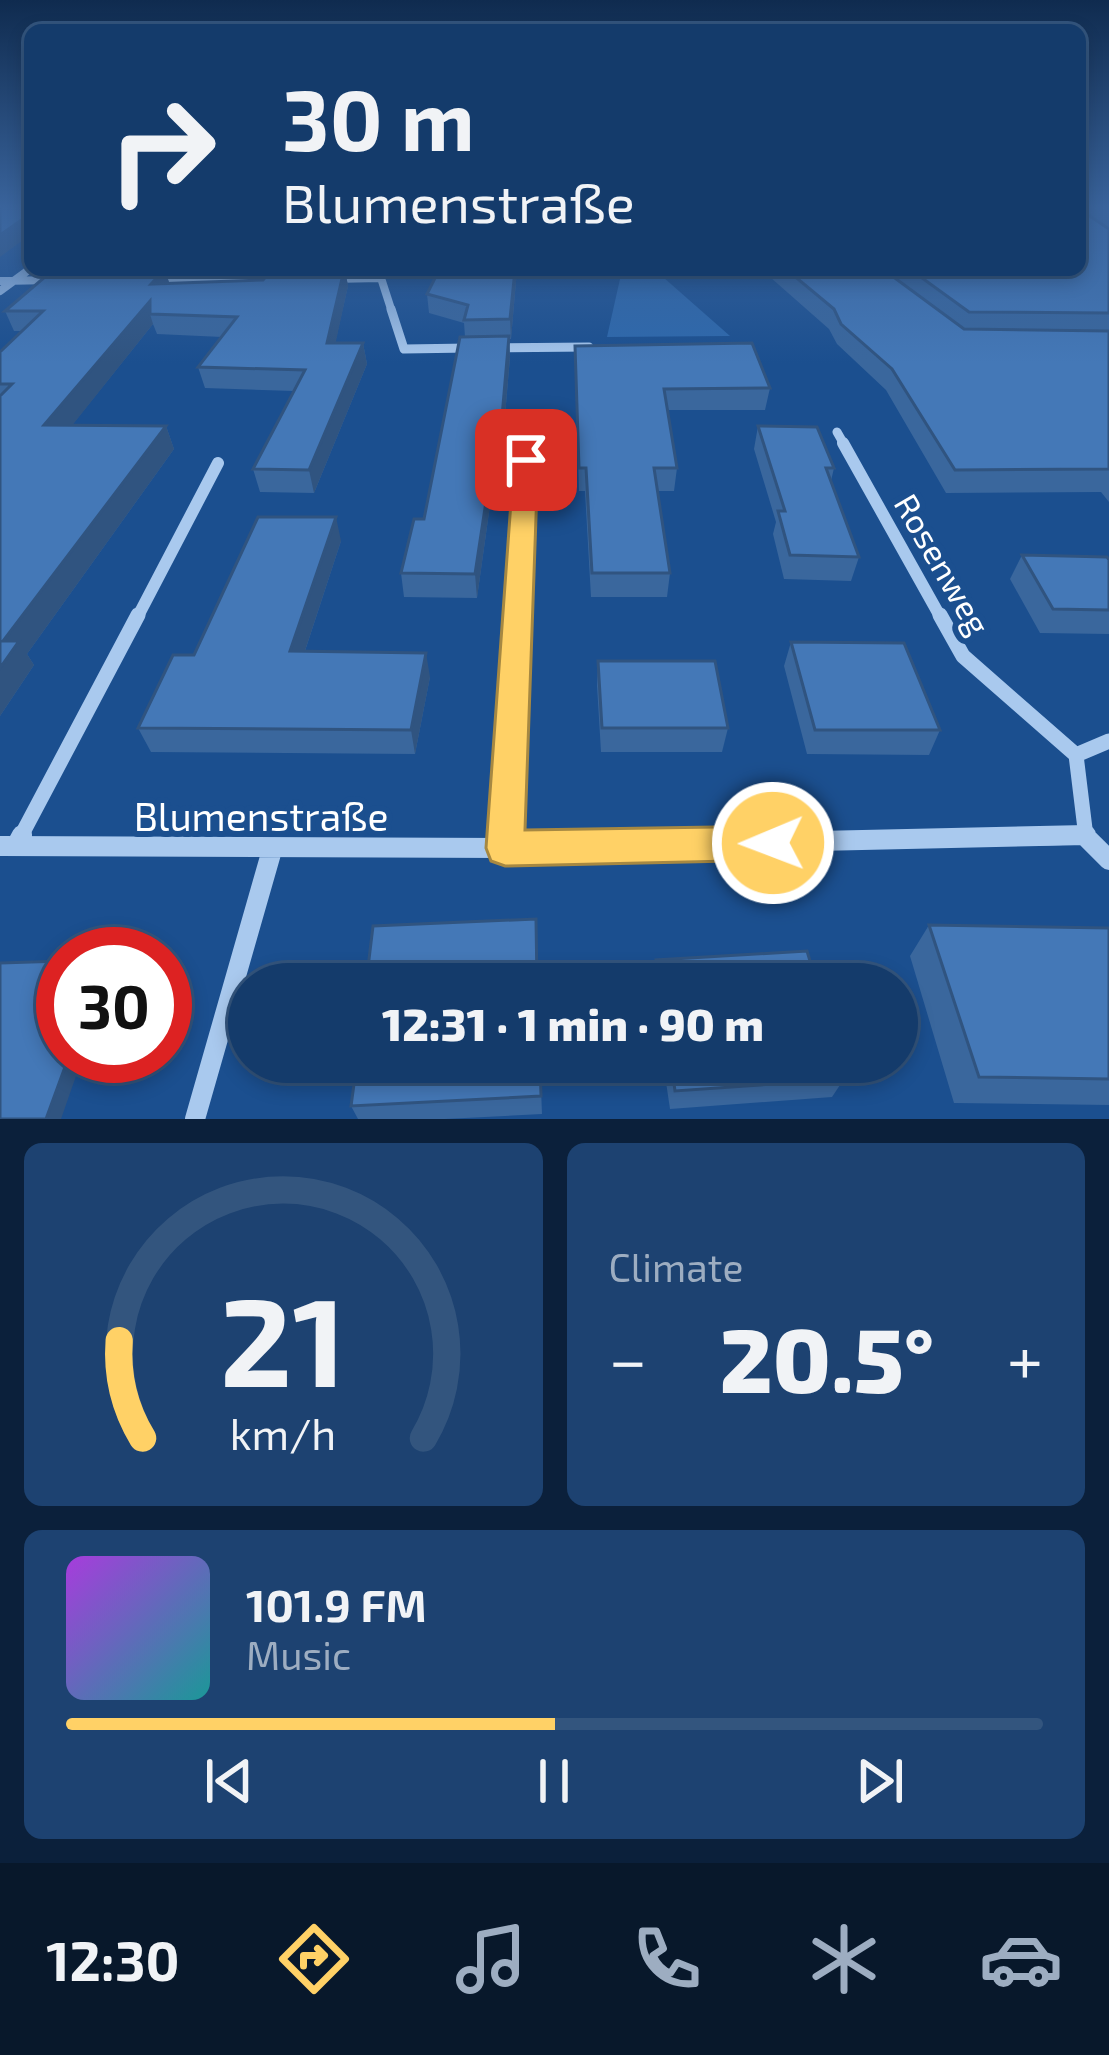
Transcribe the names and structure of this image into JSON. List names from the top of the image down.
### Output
{
  "streets": {
    "street": ["Rosenweg", "Blumenstraße"]
  },
  "page": {
    "turn": ["30 m", "Blumenstraße"],
    "limit": "30",
    "trip": "12:31 · 1 min · 90 m",
    "tile": "Climate",
    "heat": ["−", "20.5°", "+"],
    "song": ["101.9 FM", "Music"],
    "tabs": "12:30",
    "gauge": ["21", "km/h"]
  }
}
